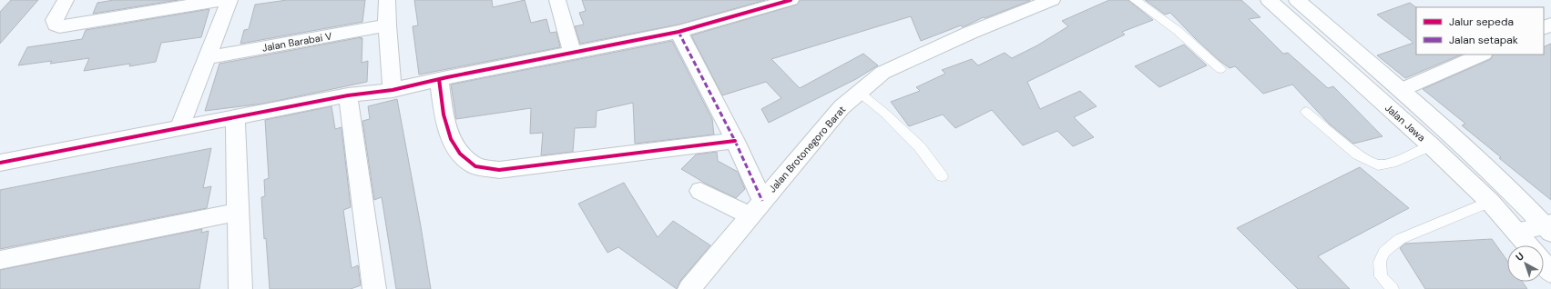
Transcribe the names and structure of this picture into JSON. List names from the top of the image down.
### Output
{
  "streets": {
    "street": ["Jalan Barabai V", "Jalan Jawa", "Jalan Brotonegoro Barat"]
  },
  "legend": ["Jalur sepeda", "Jalan setapak"],
  "north": "top left"
}
